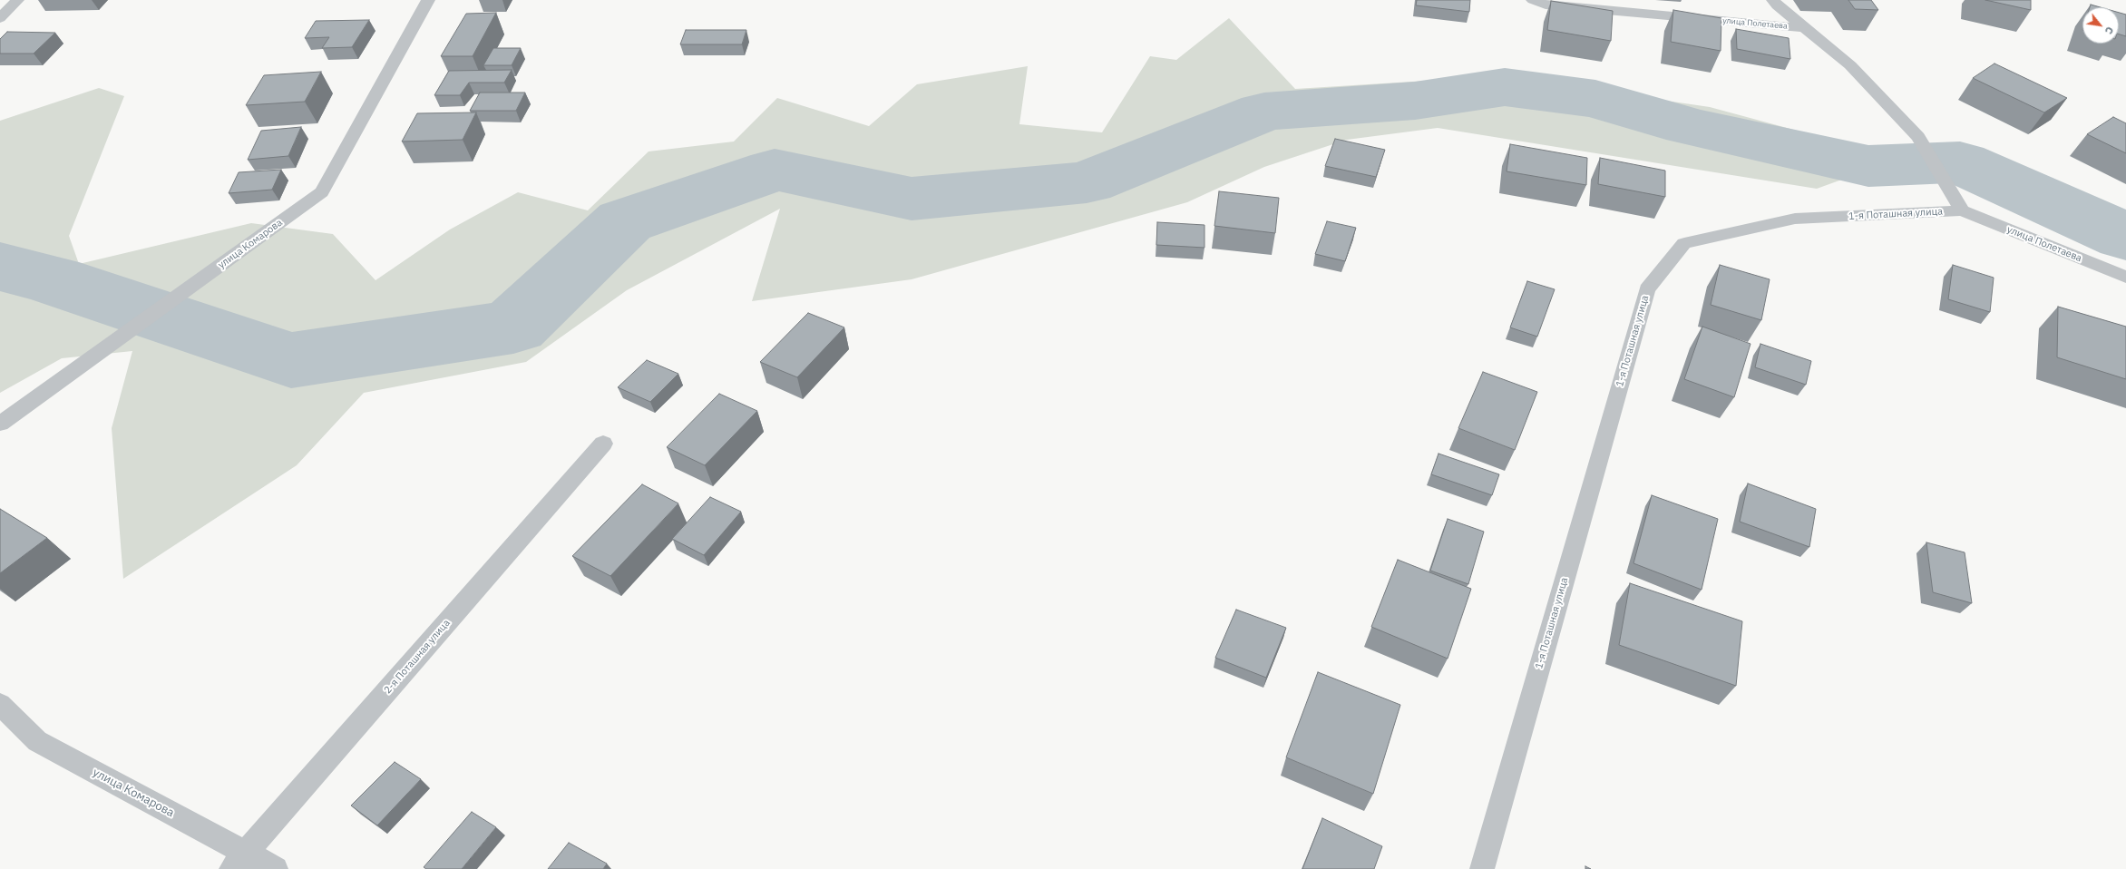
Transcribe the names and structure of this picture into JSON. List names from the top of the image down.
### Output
{
  "streets": {
    "street": [
      "улица Полетаева",
      "1-я Поташная улица",
      "улица Комарова",
      "2-я Поташная улица"
    ]
  },
  "crossings": [
    ["улица Полетаева", "1-я Поташная улица"],
    ["улица Комарова", "2-я Поташная улица"]
  ],
  "north": "bottom right"
}
